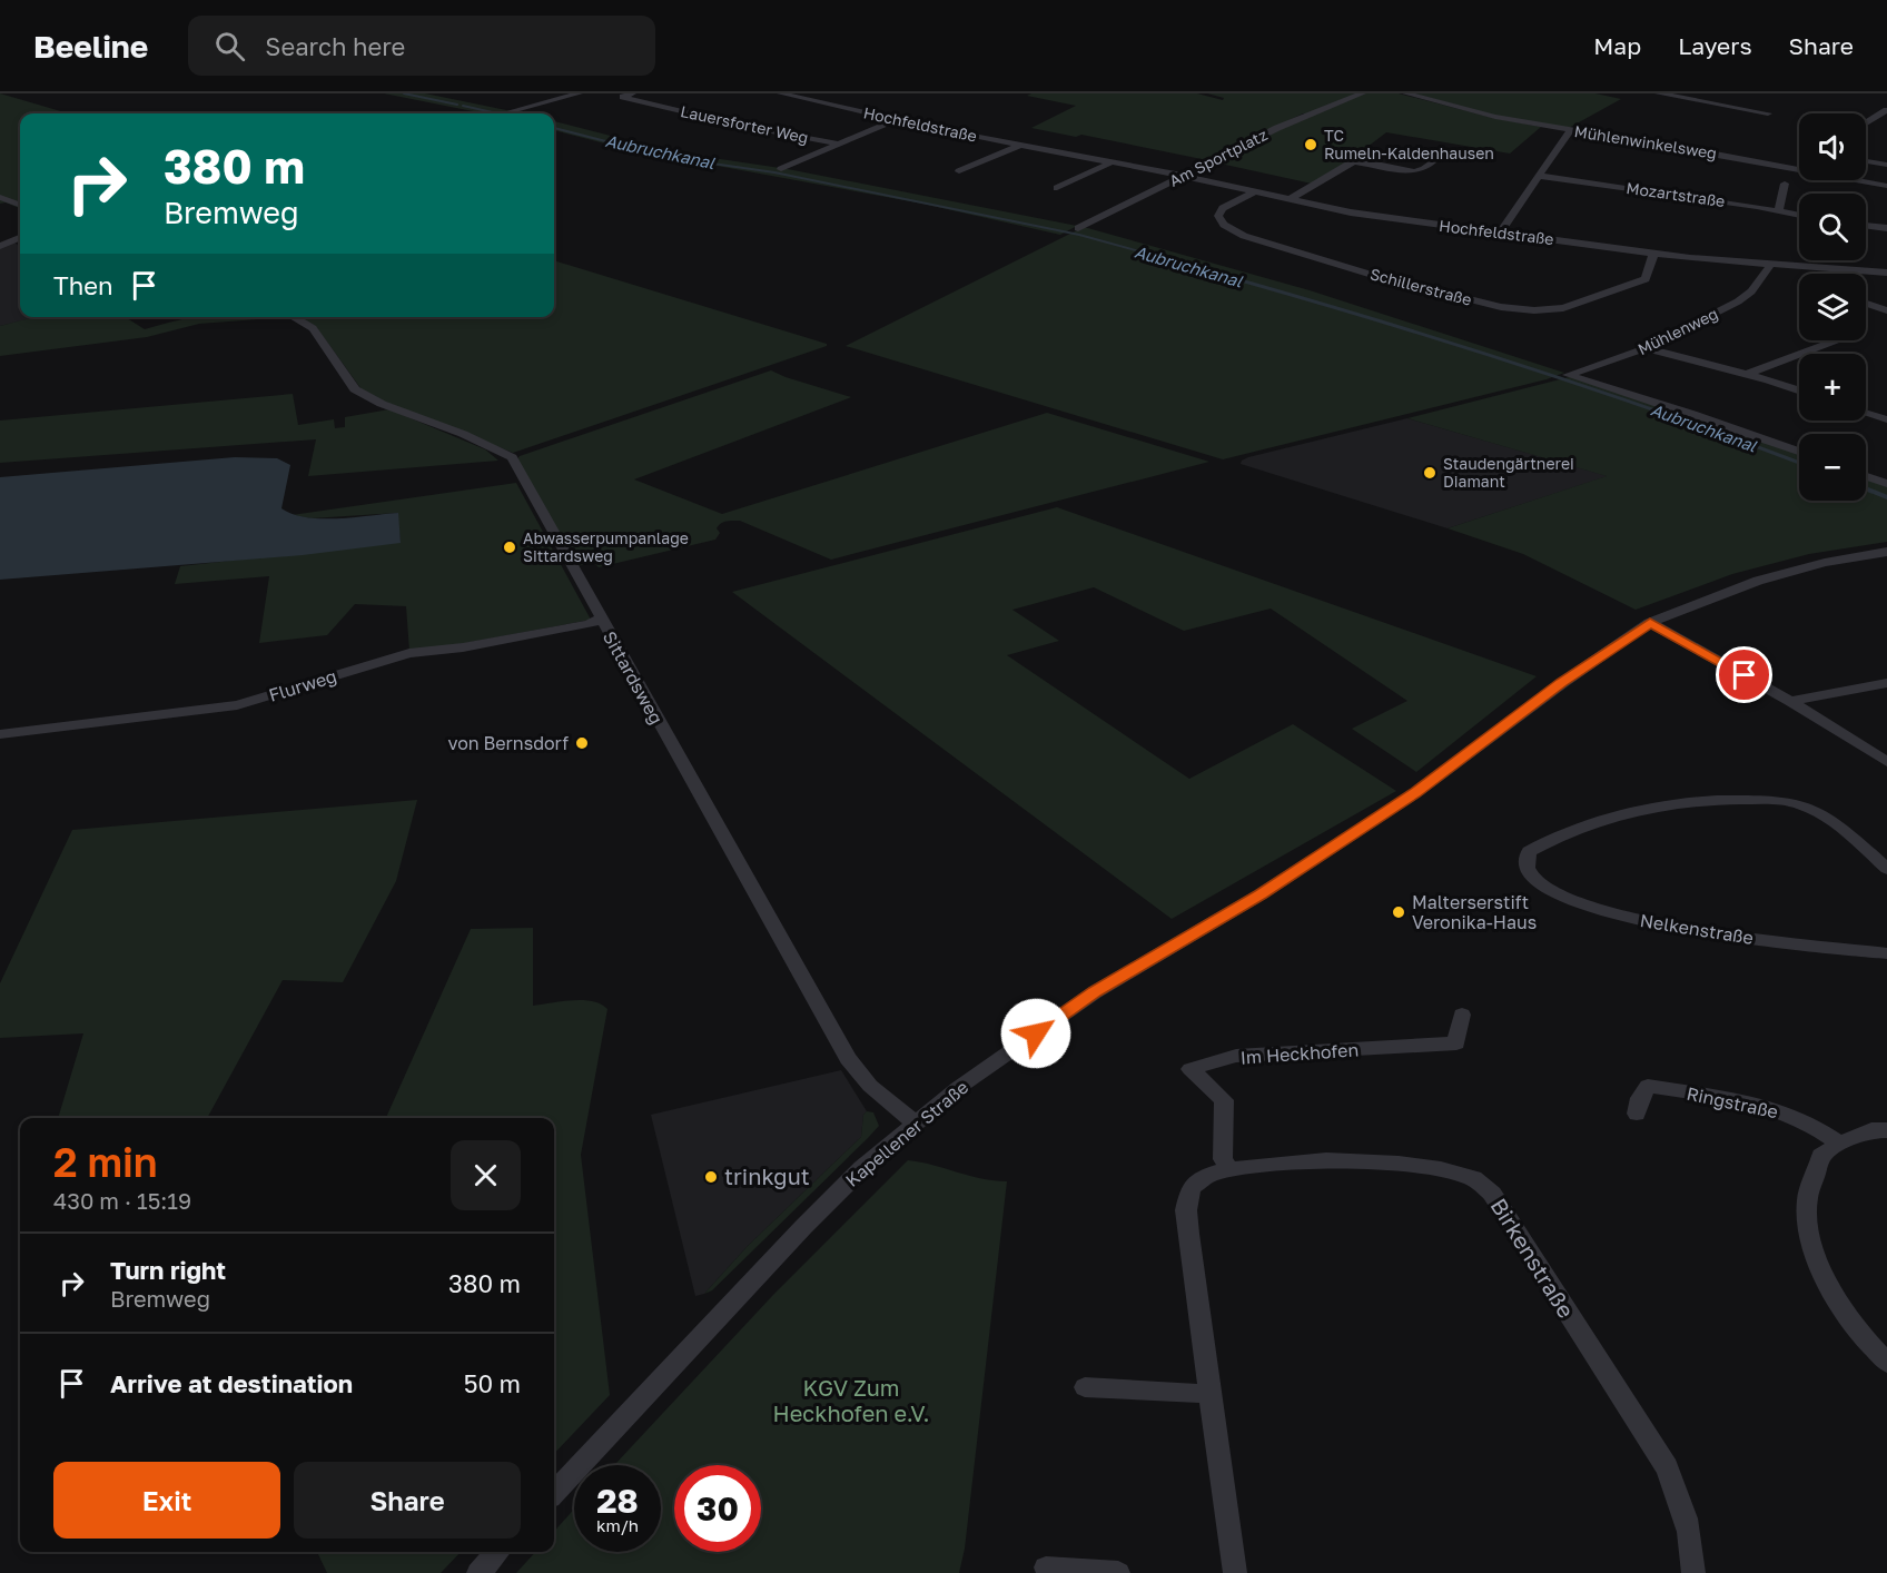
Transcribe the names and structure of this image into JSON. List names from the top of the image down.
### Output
{
  "streets": {
    "street": [
      "Lauersforter Weg",
      "Hochfeldstraße",
      "Mühlenwinkelsweg",
      "Am Sportplatz",
      "Mozartstraße",
      "Schillerstraße",
      "Mühlenweg",
      "Sittardsweg",
      "Flurweg",
      "Nelkenstraße",
      "Im Heckhofen",
      "Ringstraße",
      "Kapellener Straße",
      "Birkenstraße"
    ]
  },
  "crossings": [
    ["Hochfeldstraße", "Am Sportplatz"],
    ["Hochfeldstraße", "Schillerstraße"],
    ["Hochfeldstraße", "Mühlenweg"],
    ["Sittardsweg", "Flurweg"],
    ["Sittardsweg", "Kapellener Straße"],
    ["Im Heckhofen", "Birkenstraße"]
  ],
  "water": ["Aubruchkanal"],
  "parks": ["KGV Zum Heckhofen e.V."],
  "places": [
    "TC Rumeln-Kaldenhausen",
    "Staudengärtnerei Diamant",
    "Abwasserpumpanlage Sittardsweg",
    "von Bernsdorf",
    "Malterserstift Veronika-Haus",
    "trinkgut"
  ],
  "page": {
    "header": "Beeline",
    "search": "Search here",
    "nav": ["Map", "Layers", "Share"],
    "map_buttons": ["+", "−"],
    "turn": ["380 m", "Bremweg"],
    "then": "Then",
    "heading": ["2 min", "430 m · 15:19"],
    "list": [
      {
        "name": "Turn right",
        "note": "Bremweg",
        "value": "380 m"
      },
      {
        "name": "Arrive at destination",
        "value": "50 m"
      }
    ],
    "buttons": ["Exit", "Share"],
    "speed": "28 km/h",
    "limit": "30"
  }
}
